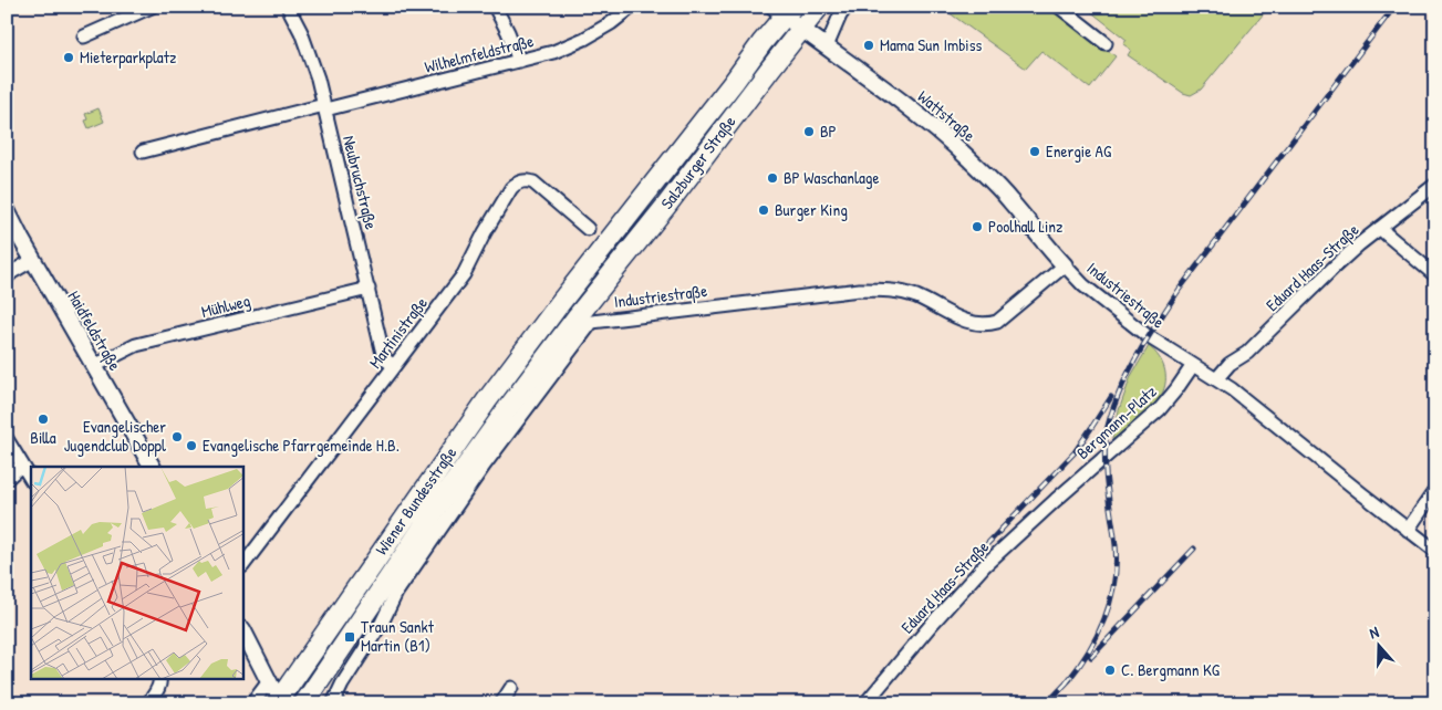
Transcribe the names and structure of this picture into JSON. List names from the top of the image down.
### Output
{
  "streets": {
    "main road": ["Salzburger Straße", "Wiener Bundesstraße"],
    "street": [
      "Wilhelmfeldstraße",
      "Wattstraße",
      "Neubruchstraße",
      "Eduard Haas-Straße",
      "Industriestraße",
      "Mühlweg",
      "Haidfeldstraße",
      "Martinistraße",
      "Bergmann-Platz"
    ]
  },
  "crossings": [
    ["Wilhelmfeldstraße", "Neubruchstraße"],
    ["Wattstraße", "Salzburger Straße"],
    ["Wattstraße", "Industriestraße"],
    ["Salzburger Straße", "Industriestraße"],
    ["Salzburger Straße", "Wiener Bundesstraße"],
    ["Neubruchstraße", "Mühlweg"],
    ["Neubruchstraße", "Martinistraße"],
    ["Eduard Haas-Straße", "Industriestraße"],
    ["Eduard Haas-Straße", "Bergmann-Platz"],
    ["Industriestraße", "Bergmann-Platz"],
    ["Industriestraße", "Wiener Bundesstraße"],
    ["Mühlweg", "Haidfeldstraße"]
  ],
  "places": {
    "other": [
      "Mama Sun Imbiss",
      "Mieterparkplatz",
      "BP",
      "Energie AG",
      "BP Waschanlage",
      "Burger King",
      "Poolhall Linz",
      "Billa",
      "Evangelischer Jugendclub Doppl",
      "Evangelische Pfarrgemeinde H.B.",
      "C. Bergmann KG"
    ],
    "transit": ["Traun Sankt Martin (B1)"]
  },
  "north": "top"
}
